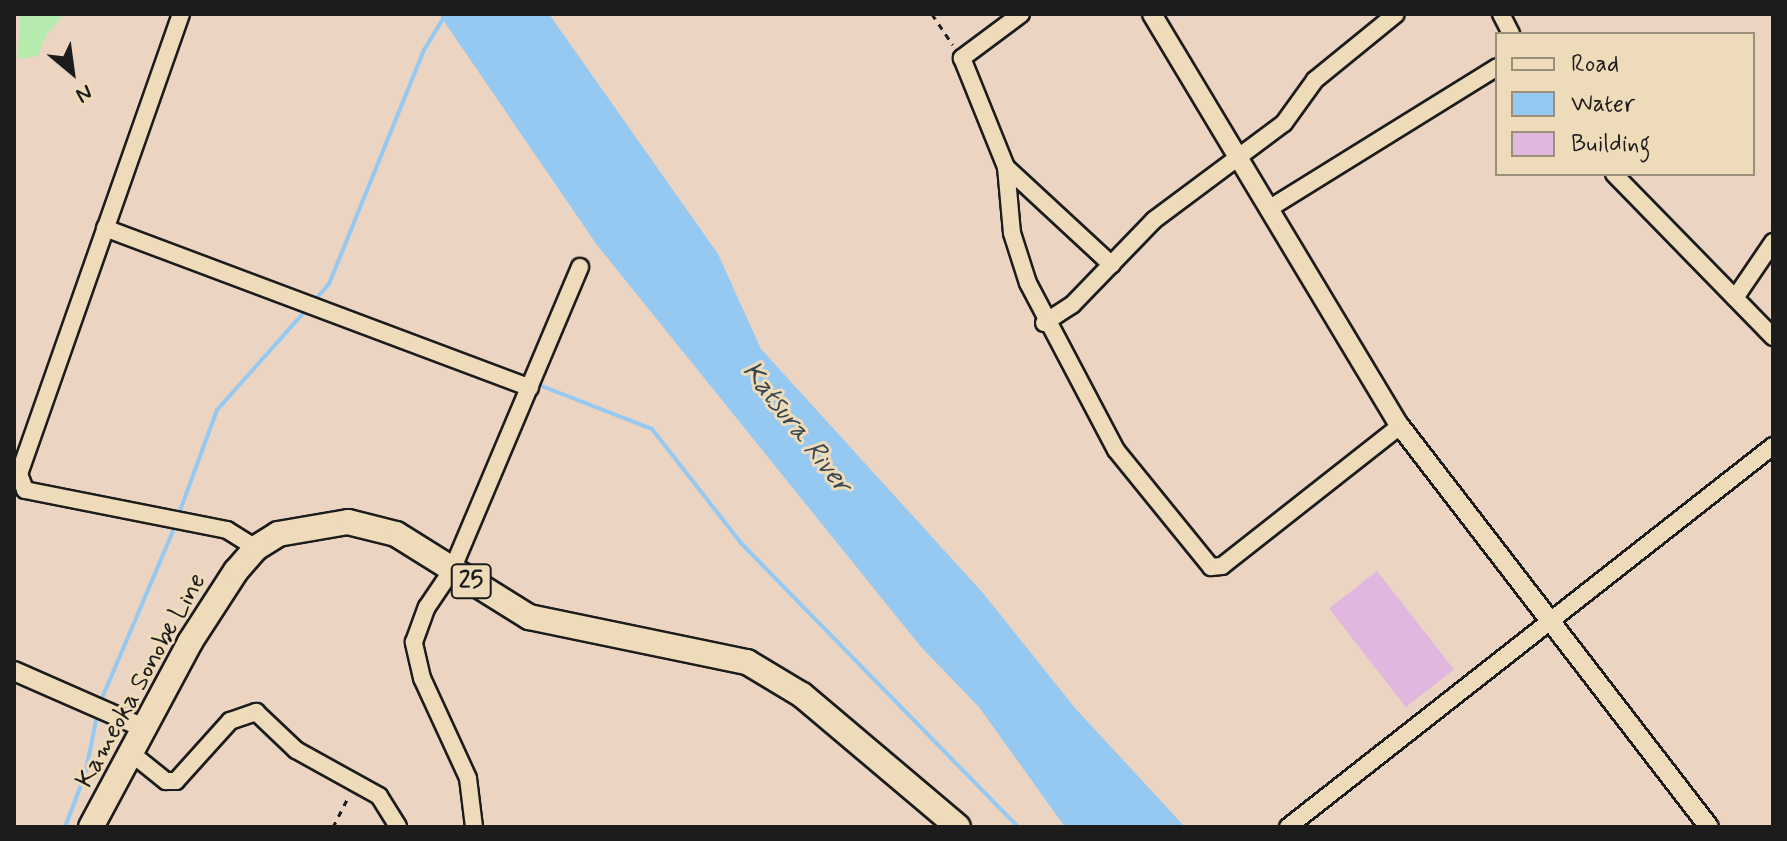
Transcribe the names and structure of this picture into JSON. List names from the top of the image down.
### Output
{
  "streets": {
    "main road": ["25", "Kameoka Sonobe Line"]
  },
  "crossings": [
    ["25", "Kameoka Sonobe Line"]
  ],
  "water": ["Katsura River"],
  "legend": ["Road", "Water", "Building"],
  "north": "bottom right"
}
